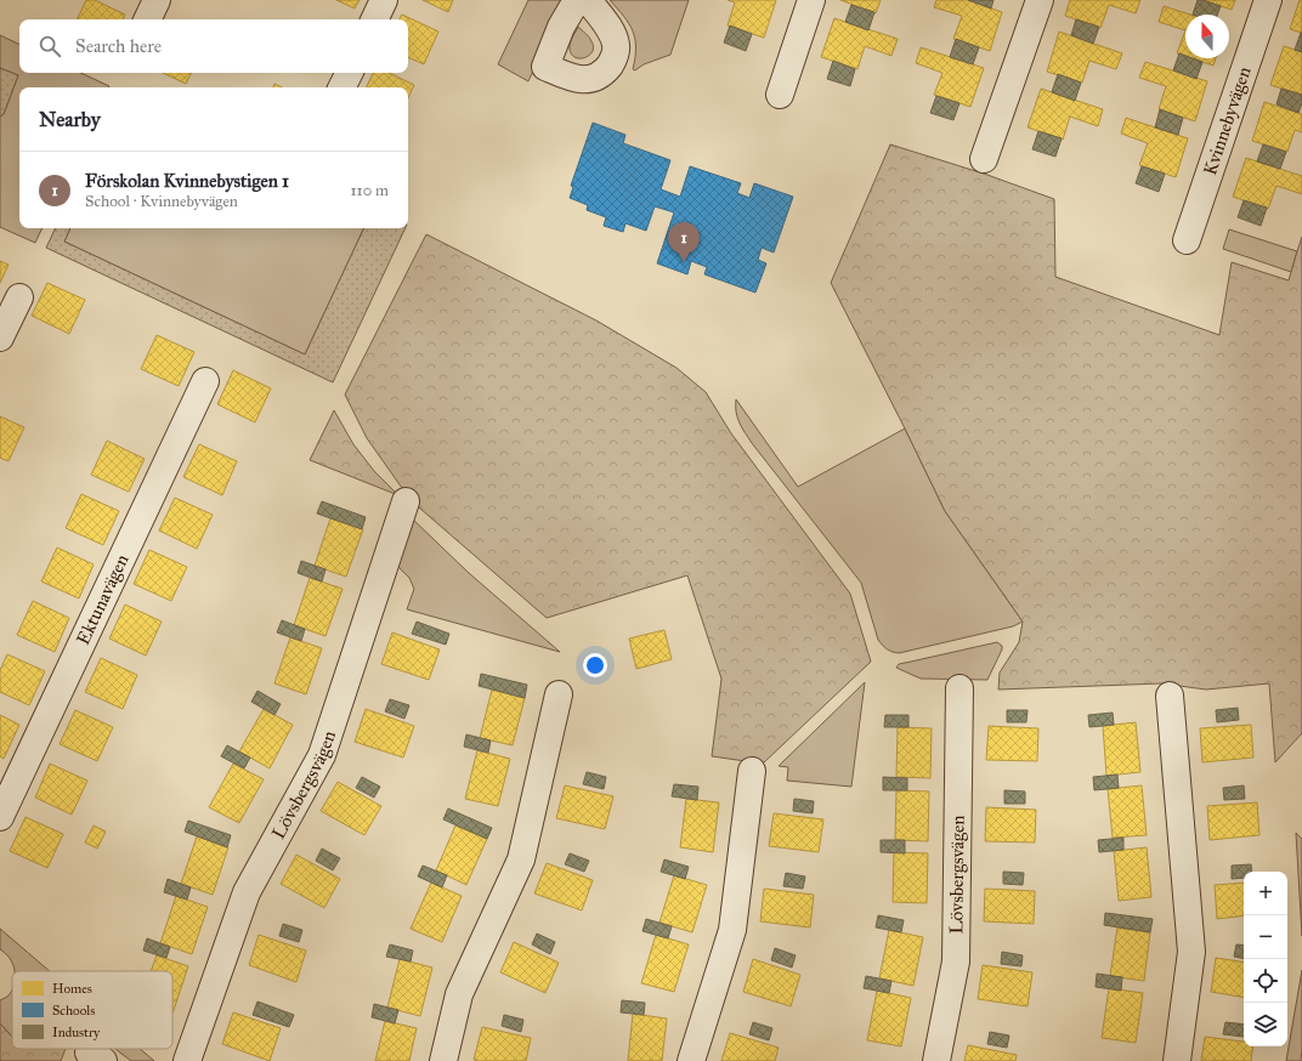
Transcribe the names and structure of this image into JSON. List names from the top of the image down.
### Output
{
  "streets": {
    "street": ["Kvinnebyvägen", "Ektunavägen", "Lövsbergsvägen"]
  },
  "legend": ["Homes", "Schools", "Industry"],
  "north": "top",
  "page": {
    "search": "Search here",
    "heading": "Nearby",
    "list": [
      {
        "mark": "1",
        "name": "Förskolan Kvinnebystigen 1",
        "note": "School · Kvinnebyvägen",
        "value": "110 m"
      }
    ],
    "pins": "1",
    "map_buttons": ["+", "−"]
  }
}
